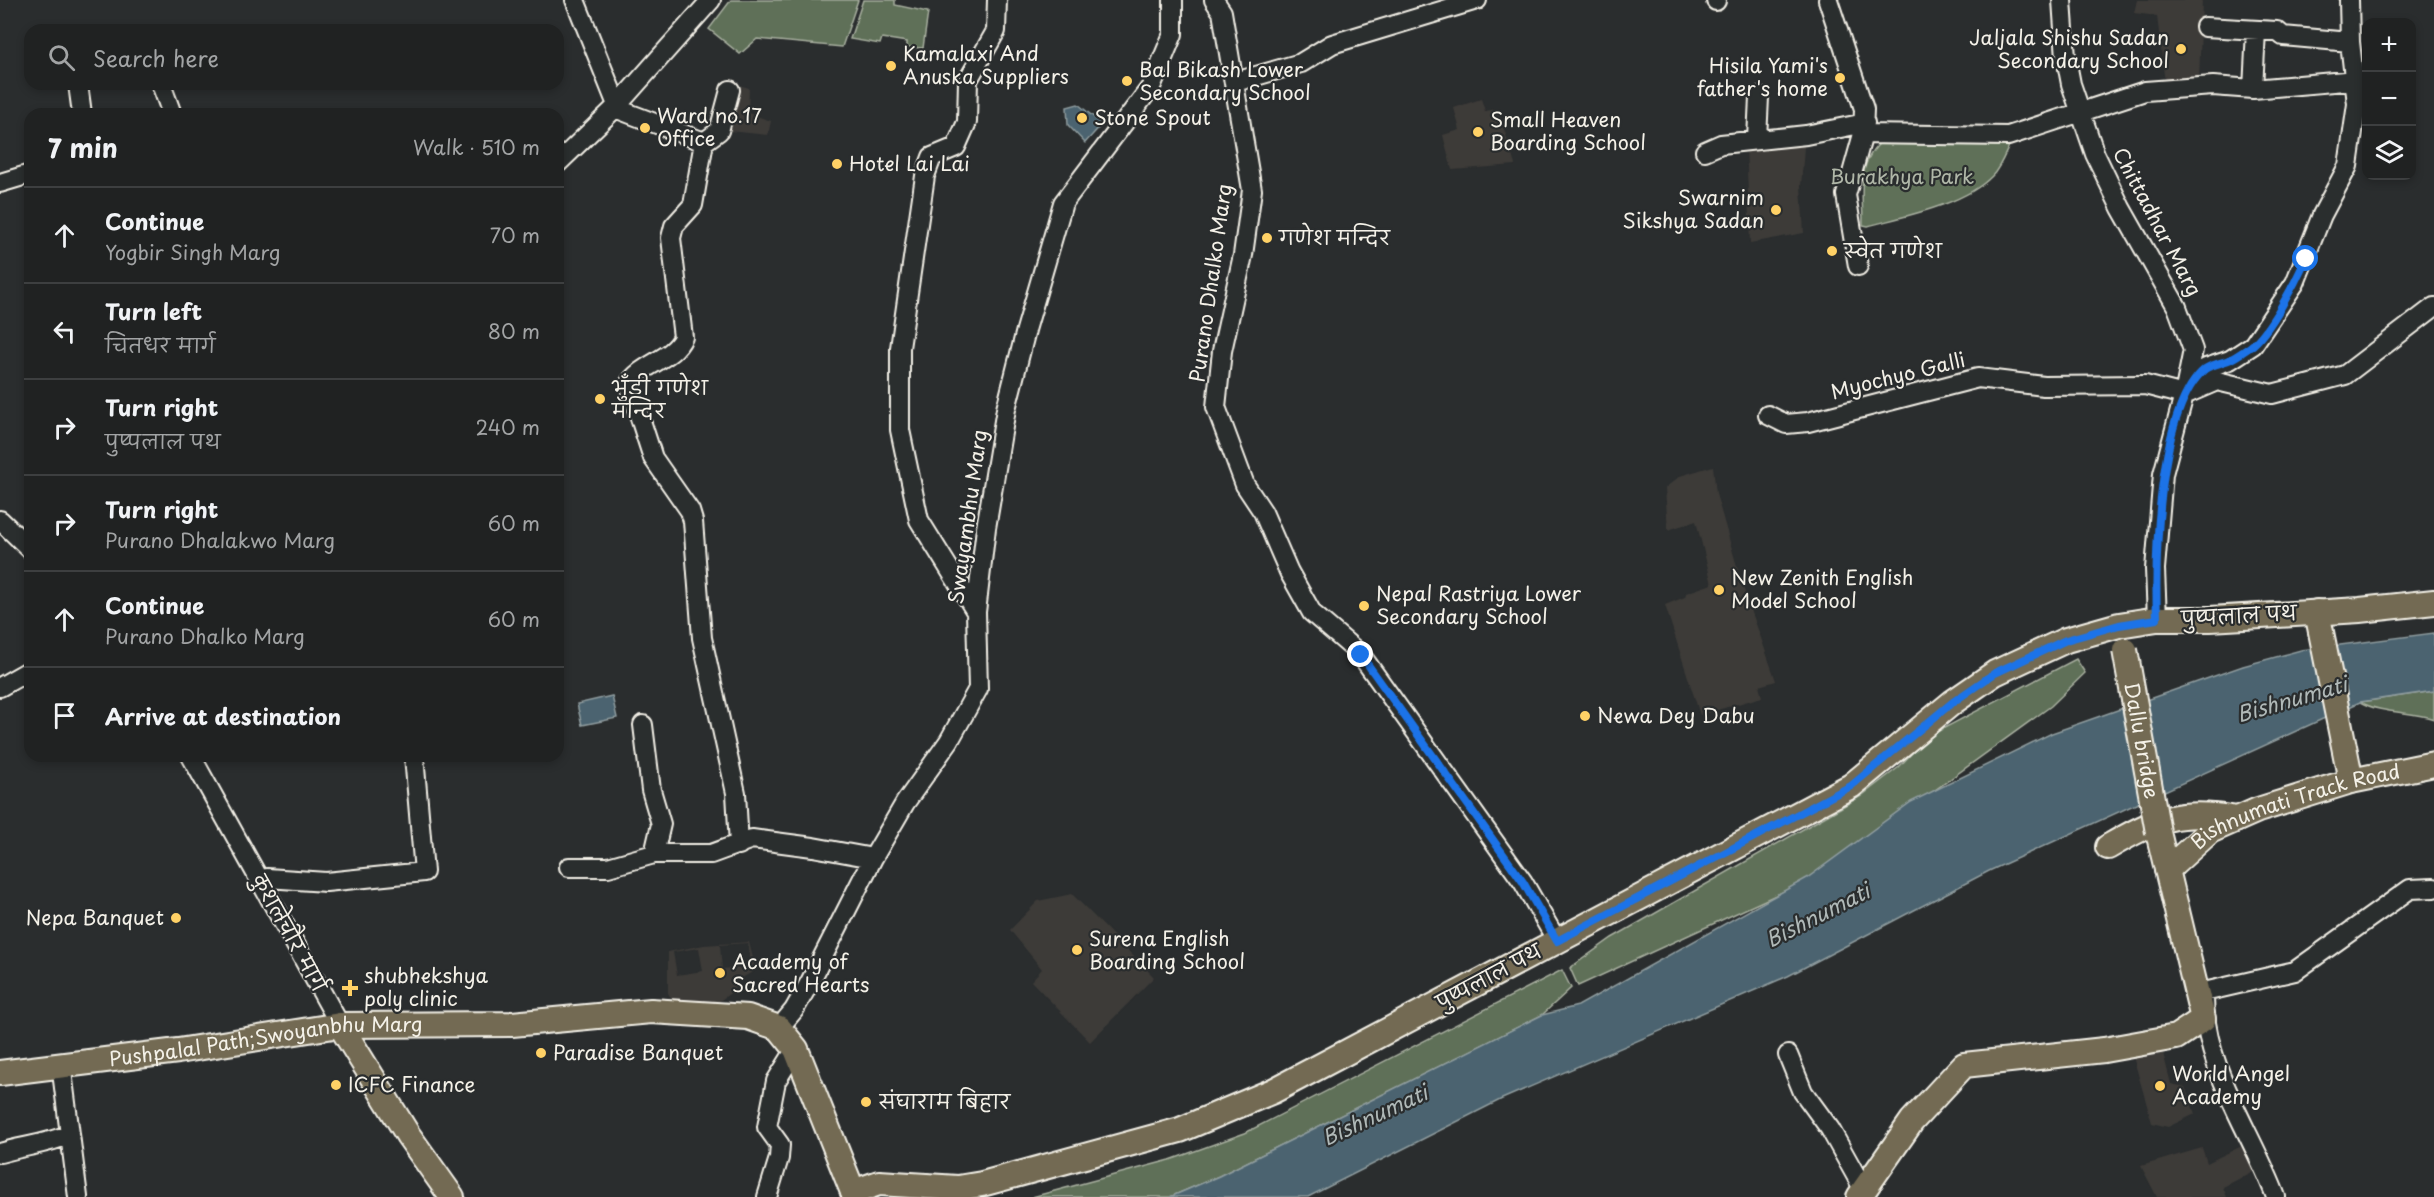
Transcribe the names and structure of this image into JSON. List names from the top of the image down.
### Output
{
  "streets": {
    "main road": [
      "पुष्पलाल पथ",
      "Dallu bridge",
      "Bishnumati Track Road",
      "कुशलेचौर मार्ग",
      "Pushpalal Path;Swoyanbhu Marg"
    ],
    "street": [
      "Chittadhar Marg",
      "Purano Dhalko Marg",
      "Myochyo Galli",
      "Swayambhu Marg"
    ]
  },
  "crossings": [
    ["Chittadhar Marg", "Myochyo Galli"],
    ["Chittadhar Marg", "पुष्पलाल पथ"],
    ["Purano Dhalko Marg", "पुष्पलाल पथ"],
    ["Swayambhu Marg", "Pushpalal Path;Swoyanbhu Marg"],
    ["पुष्पलाल पथ", "Dallu bridge"],
    ["Dallu bridge", "Bishnumati Track Road"],
    ["कुशलेचौर मार्ग", "Pushpalal Path;Swoyanbhu Marg"]
  ],
  "water": ["Bishnumati"],
  "parks": ["Burakhya Park"],
  "places": {
    "other": [
      "Jaljala Shishu Sadan Secondary School",
      "Kamalaxi And Anuska Suppliers",
      "Hisila Yami's father's home",
      "Bal Bikash Lower Secondary School",
      "Stone Spout",
      "Ward no.17 Office",
      "Small Heaven Boarding School",
      "Hotel Lai Lai",
      "Swarnim Sikshya Sadan",
      "गणेश मन्दिर",
      "स्वेत गणेश",
      "भुँडी गणेश मन्दिर",
      "New Zenith English Model School",
      "Nepal Rastriya Lower Secondary School",
      "Newa Dey Dabu",
      "Nepa Banquet",
      "Surena English Boarding School",
      "Academy of Sacred Hearts",
      "Paradise Banquet",
      "ICFC Finance",
      "World Angel Academy",
      "संघाराम बिहार"
    ],
    "health": ["shubhekshya poly clinic"]
  },
  "page": {
    "map_buttons": ["+", "−"],
    "search": "Search here",
    "heading": ["7 min", "Walk · 510 m"],
    "list": [
      ["Continue", "Yogbir Singh Marg", "70 m"],
      ["Turn left", "चितधर मार्ग", "80 m"],
      ["Turn right", "पुष्पलाल पथ", "240 m"],
      ["Turn right", "Purano Dhalakwo Marg", "60 m"],
      ["Continue", "Purano Dhalko Marg", "60 m"],
      "Arrive at destination"
    ]
  }
}
